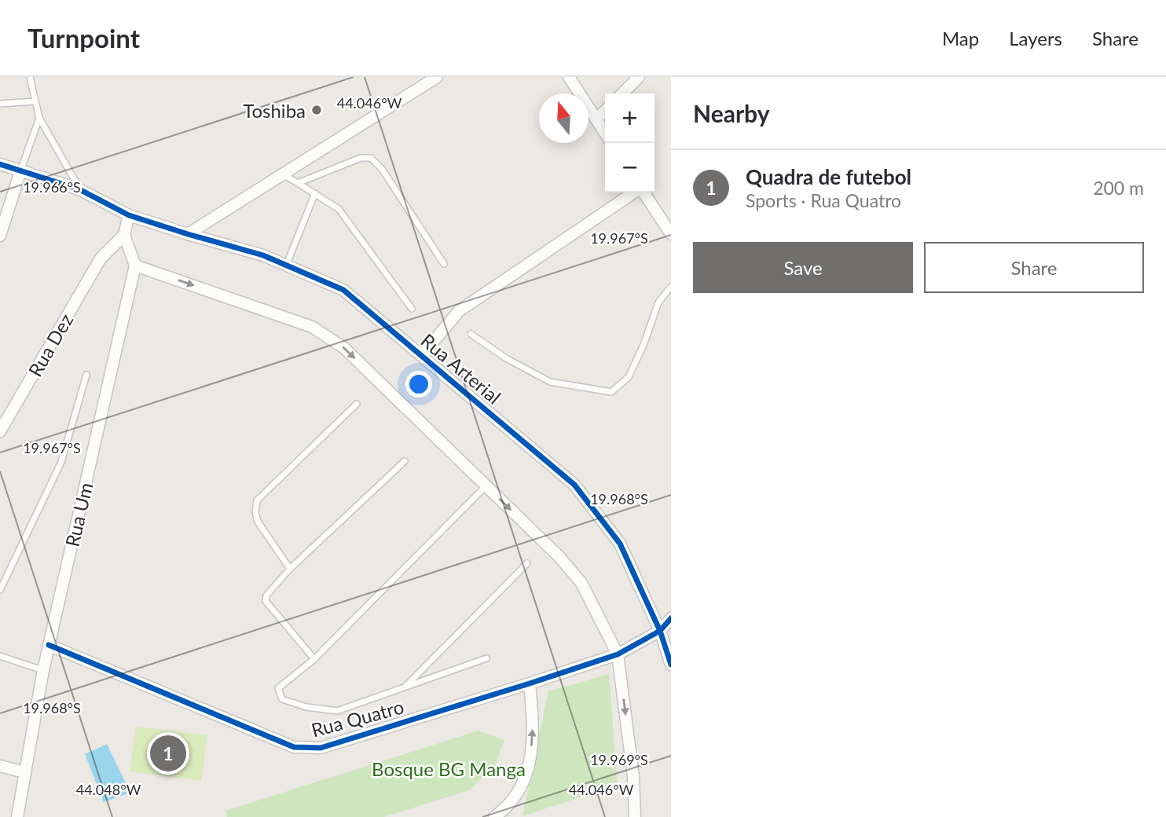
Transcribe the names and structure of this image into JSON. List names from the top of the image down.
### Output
{
  "streets": {
    "street": [
      "Rua Dez",
      "Rua Arterial",
      "Rua Um",
      "Rua Quatro"
    ]
  },
  "crossings": [
    ["Rua Arterial", "Rua Quatro"],
    ["Rua Um", "Rua Quatro"]
  ],
  "parks": ["Bosque BG Manga"],
  "places": ["Toshiba"],
  "north": "top",
  "page": {
    "header": "Turnpoint",
    "nav": ["Map", "Layers", "Share"],
    "heading": "Nearby",
    "map_buttons": ["+", "−"],
    "list": [
      {
        "mark": "1",
        "name": "Quadra de futebol",
        "note": "Sports · Rua Quatro",
        "value": "200 m"
      }
    ],
    "buttons": ["Save", "Share"],
    "pins": "1"
  },
  "coordinates": [
    "44.046°W",
    "19.966°S",
    "19.967°S",
    "19.968°S",
    "19.969°S",
    "44.048°W"
  ]
}
